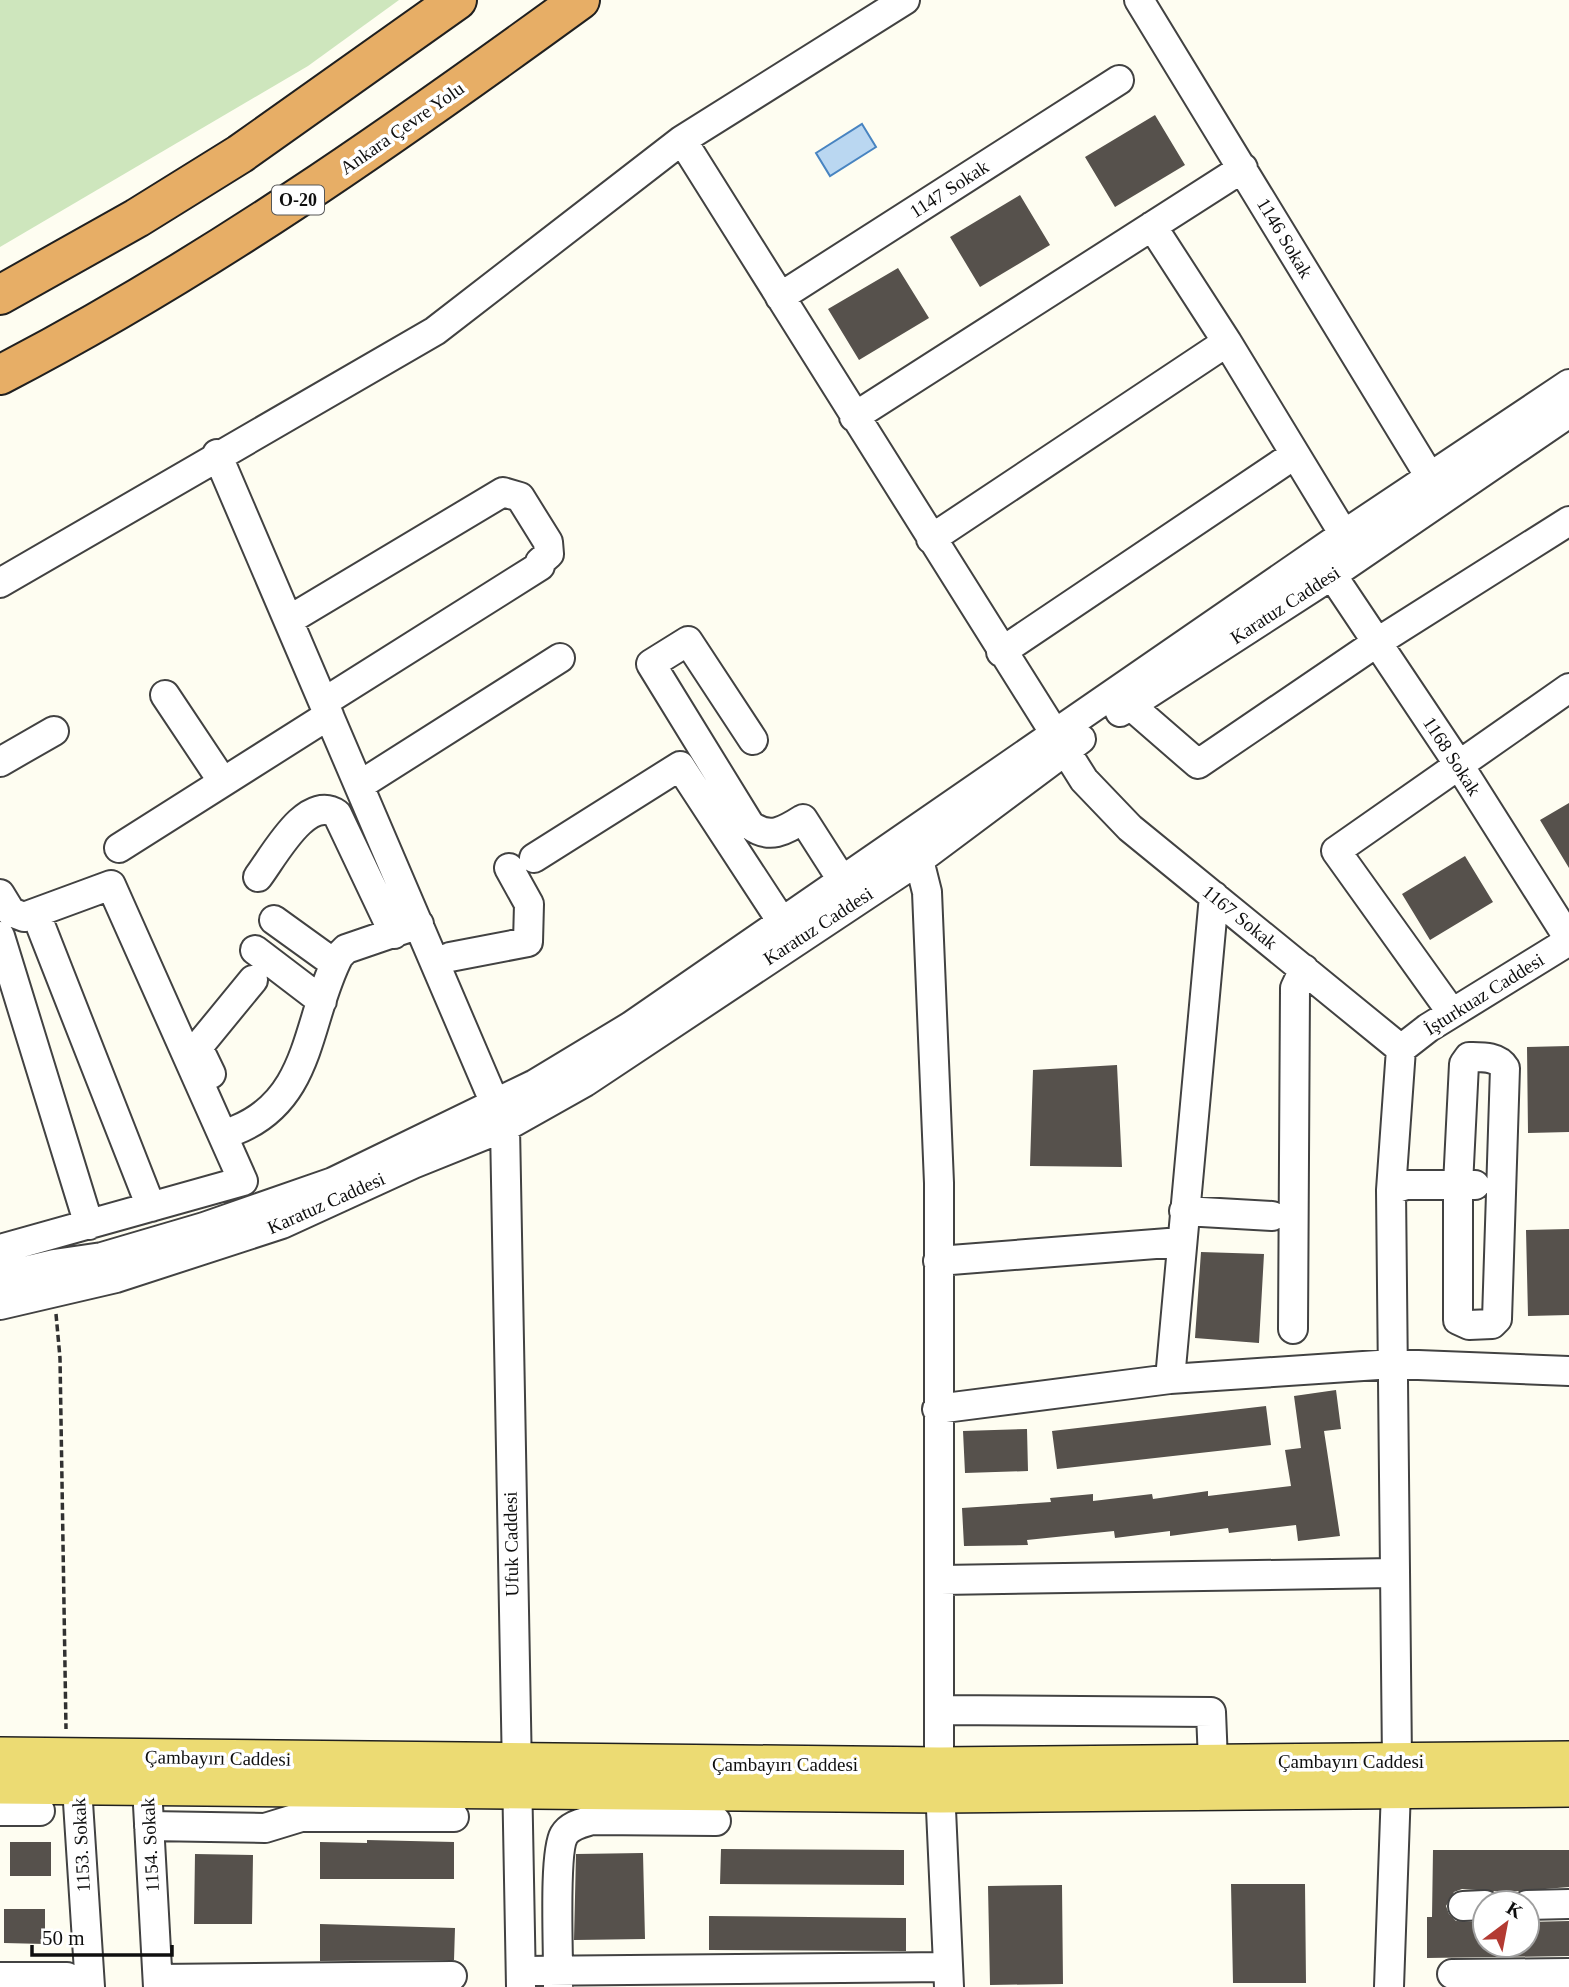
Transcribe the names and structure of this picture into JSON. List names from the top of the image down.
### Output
{
  "streets": {
    "highway": ["Ankara Çevre Yolu", "O-20"],
    "main road": ["Çambayırı Caddesi"],
    "street": [
      "1147 Sokak",
      "1146 Sokak",
      "Karatuz Caddesi",
      "1168 Sokak",
      "1167 Sokak",
      "İşturkuaz Caddesi",
      "Ufuk Caddesi",
      "1153. Sokak",
      "1154. Sokak"
    ]
  },
  "crossings": [
    ["1147 Sokak", "1167 Sokak"],
    ["1146 Sokak", "Karatuz Caddesi"],
    ["Karatuz Caddesi", "1168 Sokak"],
    ["Karatuz Caddesi", "1167 Sokak"],
    ["Karatuz Caddesi", "Ufuk Caddesi"],
    ["1168 Sokak", "İşturkuaz Caddesi"],
    ["1167 Sokak", "İşturkuaz Caddesi"],
    ["Ufuk Caddesi", "Çambayırı Caddesi"],
    ["Çambayırı Caddesi", "1153. Sokak"],
    ["Çambayırı Caddesi", "1154. Sokak"]
  ],
  "scale_bar": "50 m",
  "north": "top right"
}
